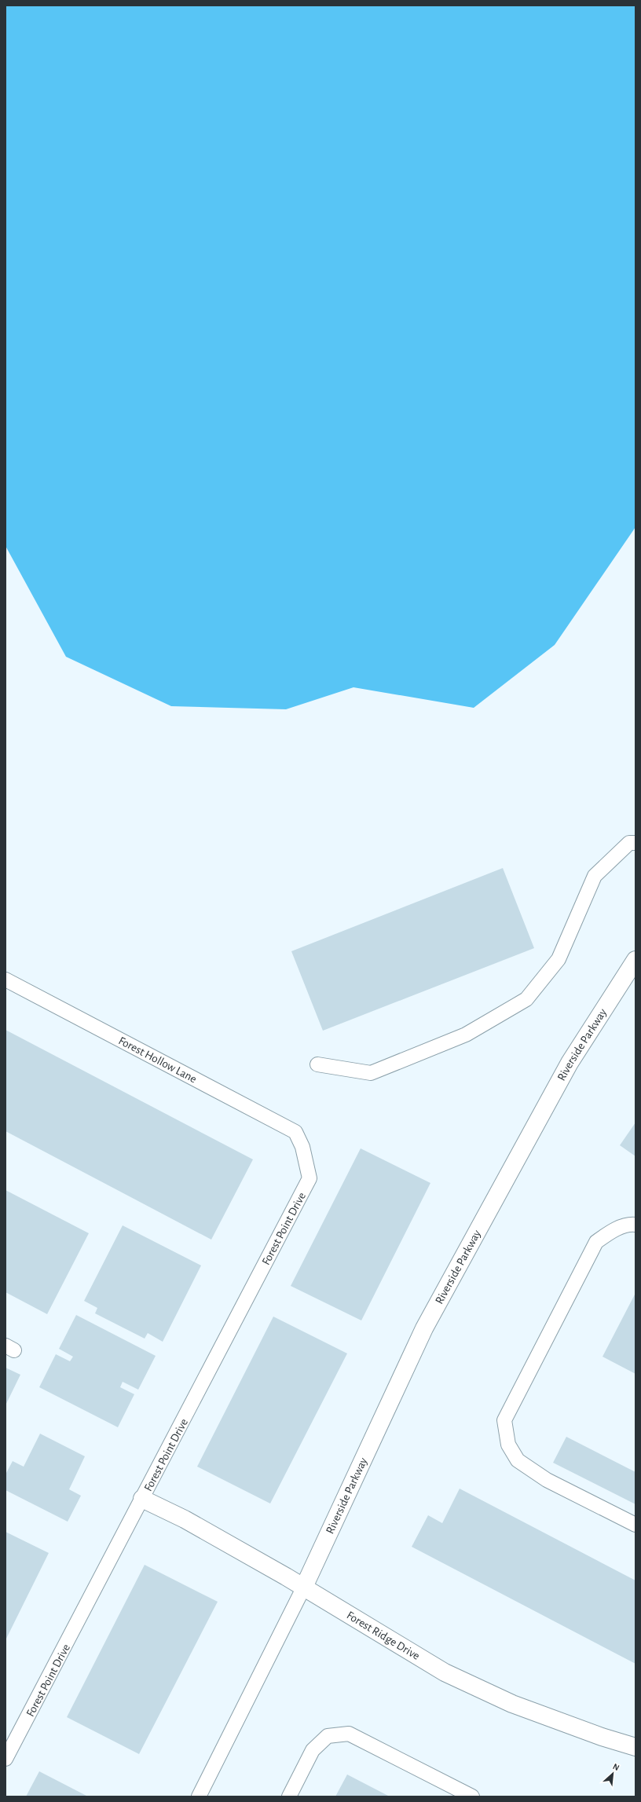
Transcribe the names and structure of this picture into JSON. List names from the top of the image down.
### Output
{
  "streets": {
    "street": ["Riverside Parkway", "Forest Ridge Drive"],
    "lane": ["Forest Hollow Lane", "Forest Point Drive"]
  },
  "crossings": [
    ["Riverside Parkway", "Forest Ridge Drive"],
    ["Forest Hollow Lane", "Forest Point Drive"],
    ["Forest Point Drive", "Forest Ridge Drive"]
  ],
  "north": "top right"
}
